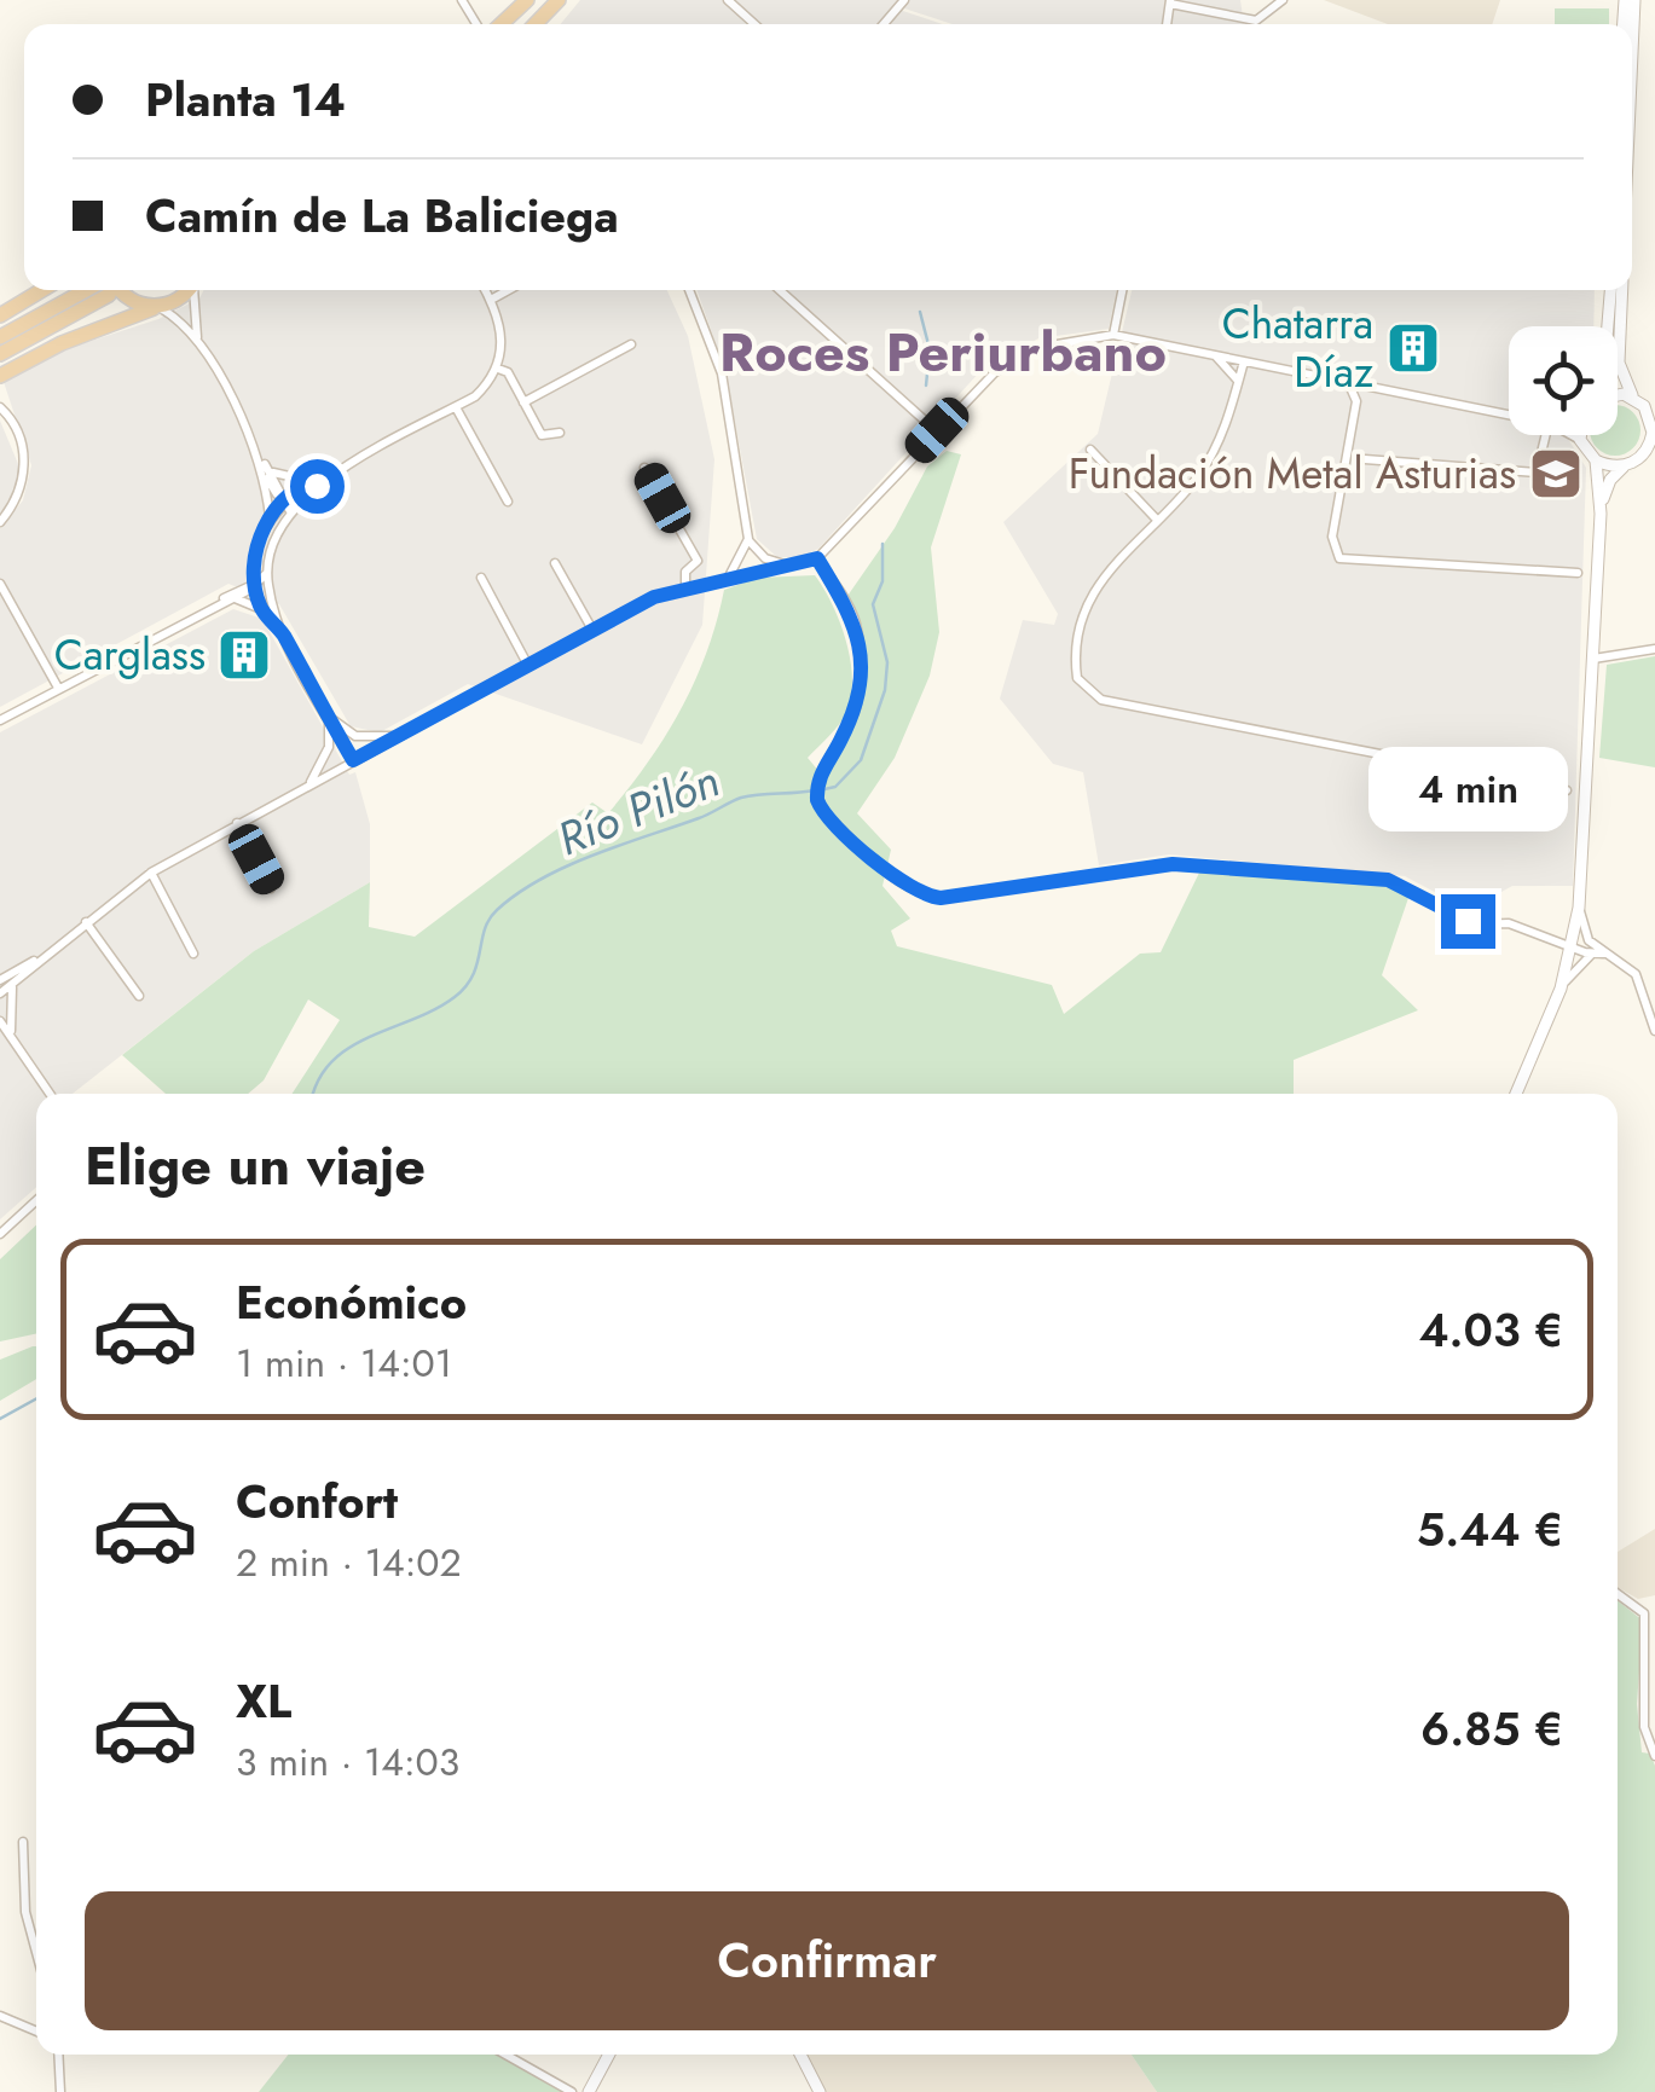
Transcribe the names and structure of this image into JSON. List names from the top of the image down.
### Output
{
  "districts": ["Roces Periurbano"],
  "water": ["Río Pilón"],
  "places": {
    "building": ["Chatarra Díaz", "Carglass"],
    "school or university": ["Fundación Metal Asturias"]
  },
  "page": {
    "banner": ["Planta 14", "Camín de La Baliciega"],
    "bubble": "4 min",
    "heading": "Elige un viaje",
    "list": [
      {
        "name": "Económico",
        "note": "1 min · 14:01",
        "value": "4.03 €"
      },
      {
        "name": "Confort",
        "note": "2 min · 14:02",
        "value": "5.44 €"
      },
      {
        "name": "XL",
        "note": "3 min · 14:03",
        "value": "6.85 €"
      }
    ],
    "buttons": "Confirmar"
  }
}
